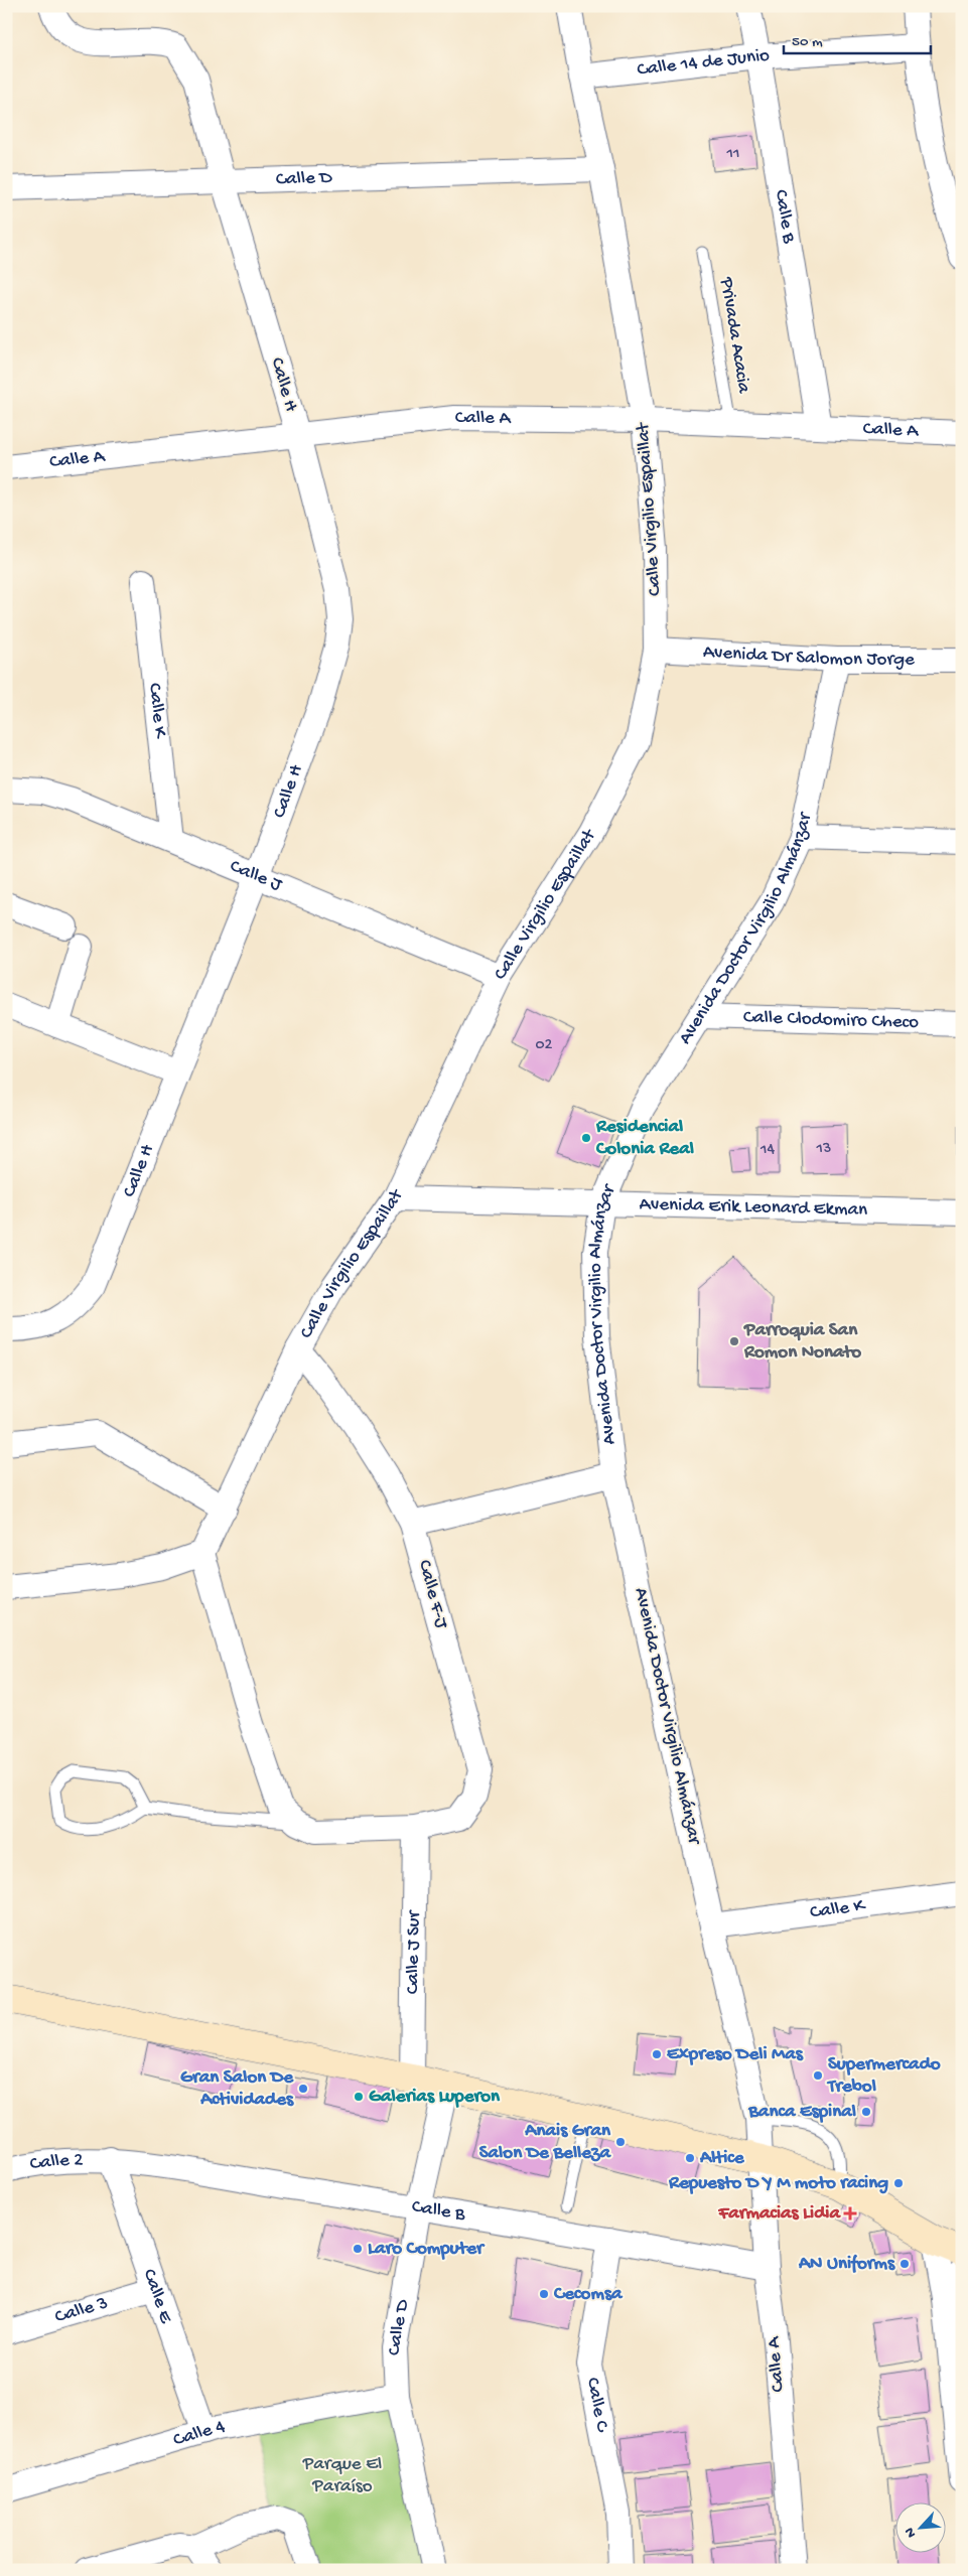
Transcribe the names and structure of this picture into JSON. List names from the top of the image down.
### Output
{
  "streets": {
    "street": [
      "Calle 14 de Junio",
      "Calle D",
      "Calle B",
      "Calle H",
      "Calle A",
      "Calle Virgilio Espaillat",
      "Avenida Dr Salomon Jorge",
      "Calle K",
      "Calle J",
      "Avenida Doctor Virgilio Almánzar",
      "Calle Clodomiro Checo",
      "Avenida Erik Leonard Ekman",
      "Calle F-J",
      "Calle J Sur",
      "Calle 2",
      "Calle E",
      "Calle 3",
      "Calle C",
      "Calle 4"
    ],
    "lane": ["Privada Acacia"]
  },
  "crossings": [
    ["Calle 14 de Junio", "Calle B"],
    ["Calle 14 de Junio", "Calle Virgilio Espaillat"],
    ["Calle D", "Calle B"],
    ["Calle D", "Calle H"],
    ["Calle D", "Calle Virgilio Espaillat"],
    ["Calle D", "Calle 4"],
    ["Calle B", "Calle A"],
    ["Calle B", "Calle 2"],
    ["Calle B", "Calle E"],
    ["Calle B", "Calle C"],
    ["Privada Acacia", "Calle A"],
    ["Calle H", "Calle A"],
    ["Calle H", "Calle J"],
    ["Calle A", "Calle Virgilio Espaillat"],
    ["Calle A", "Avenida Doctor Virgilio Almánzar"],
    ["Calle Virgilio Espaillat", "Avenida Dr Salomon Jorge"],
    ["Calle Virgilio Espaillat", "Calle J"],
    ["Calle Virgilio Espaillat", "Avenida Erik Leonard Ekman"],
    ["Calle Virgilio Espaillat", "Calle F-J"],
    ["Avenida Dr Salomon Jorge", "Avenida Doctor Virgilio Almánzar"],
    ["Calle K", "Calle J"],
    ["Calle K", "Avenida Doctor Virgilio Almánzar"],
    ["Avenida Doctor Virgilio Almánzar", "Calle Clodomiro Checo"],
    ["Avenida Doctor Virgilio Almánzar", "Avenida Erik Leonard Ekman"],
    ["Calle F-J", "Calle J Sur"],
    ["Calle 2", "Calle E"],
    ["Calle E", "Calle 3"],
    ["Calle E", "Calle 4"]
  ],
  "parks": ["Parque El Paraíso"],
  "places": {
    "other": [
      "Residencial Colonia Real",
      "Parroquia San Romon Nonato",
      "Expreso Deli Mas",
      "Supermercado Trebol",
      "Gran Salon De Actividades",
      "Galerias Luperon",
      "Banca Espinal",
      "Anais Gran Salon De Belleza",
      "Altice",
      "Repuesto D Y M moto racing",
      "Laro Computer",
      "AN Uniforms",
      "Cecomsa"
    ],
    "health": ["Farmacias Lidia"]
  },
  "house_numbers": [
    "11",
    "02",
    "13",
    "14"
  ],
  "scale_bar": "50 m",
  "north": "bottom left"
}
